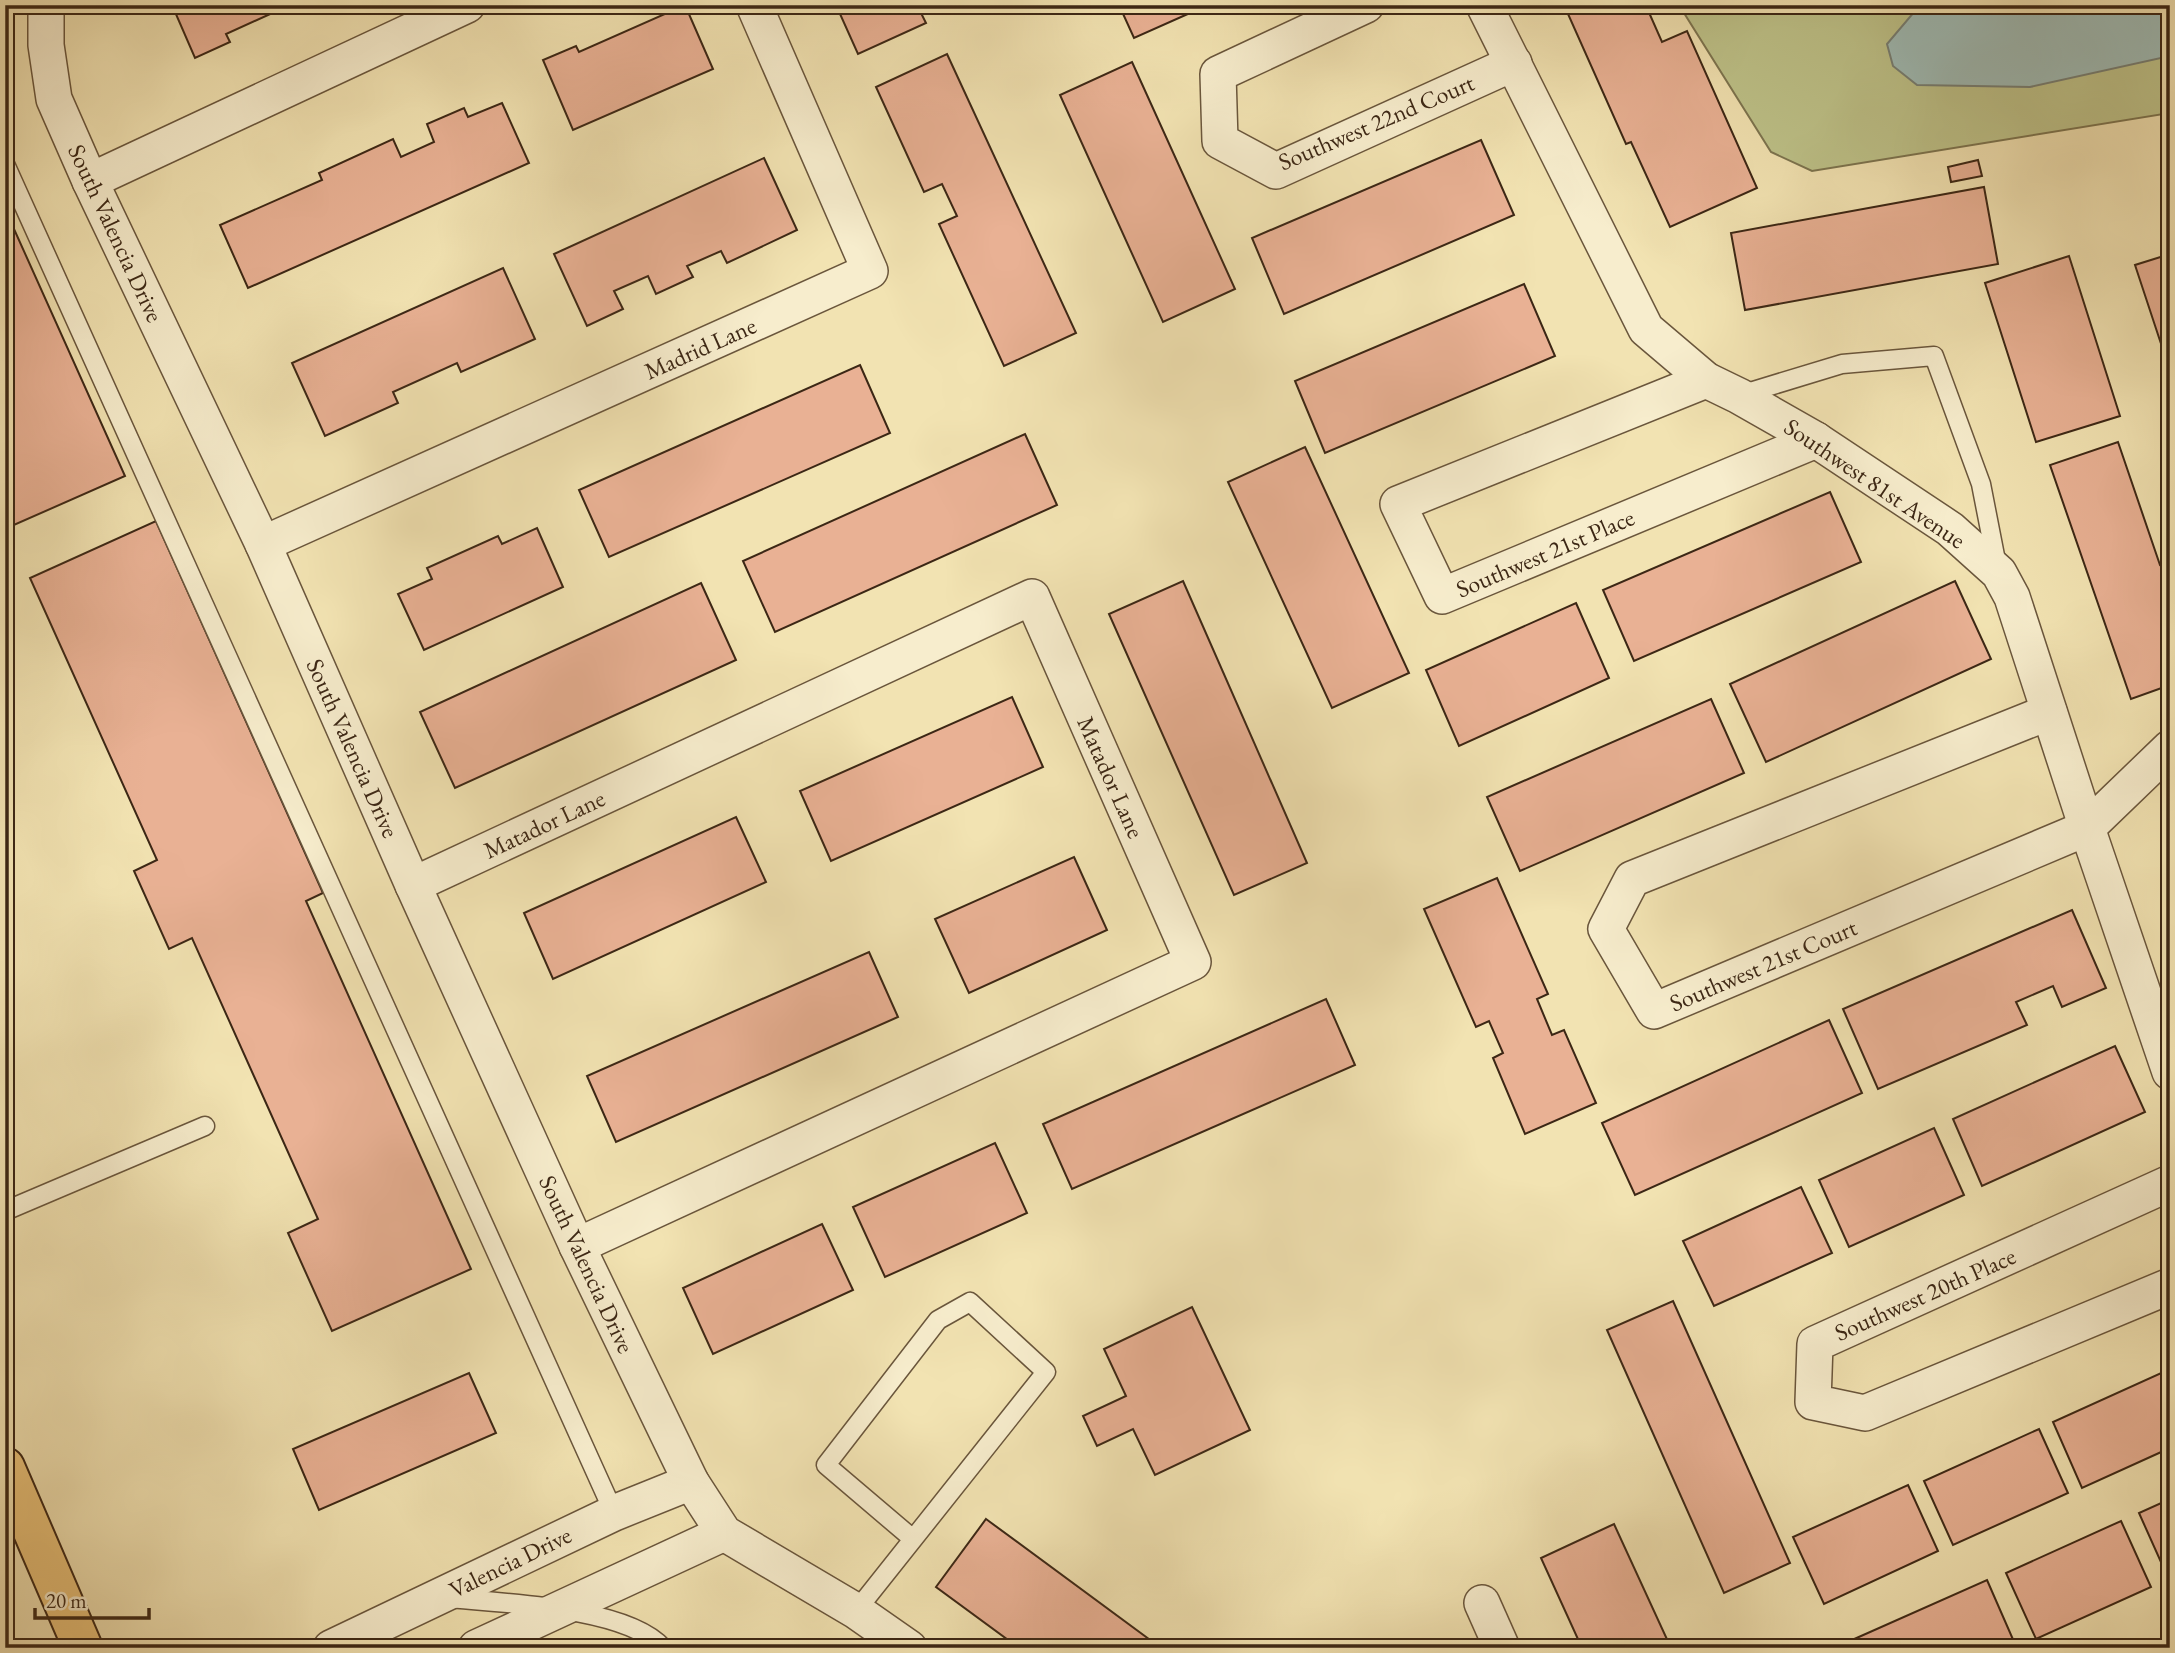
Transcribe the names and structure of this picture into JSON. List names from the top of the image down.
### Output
{
  "streets": {
    "street": [
      "Southwest 22nd Court",
      "South Valencia Drive",
      "Madrid Lane",
      "Southwest 81st Avenue",
      "Southwest 21st Place",
      "Matador Lane",
      "Southwest 21st Court",
      "Southwest 20th Place",
      "Valencia Drive"
    ]
  },
  "crossings": [
    ["Southwest 22nd Court", "Southwest 81st Avenue"],
    ["South Valencia Drive", "Madrid Lane"],
    ["South Valencia Drive", "Matador Lane"],
    ["South Valencia Drive", "Valencia Drive"],
    ["Southwest 81st Avenue", "Southwest 21st Place"],
    ["Southwest 81st Avenue", "Southwest 21st Court"]
  ],
  "scale_bar": "20 m"
}
